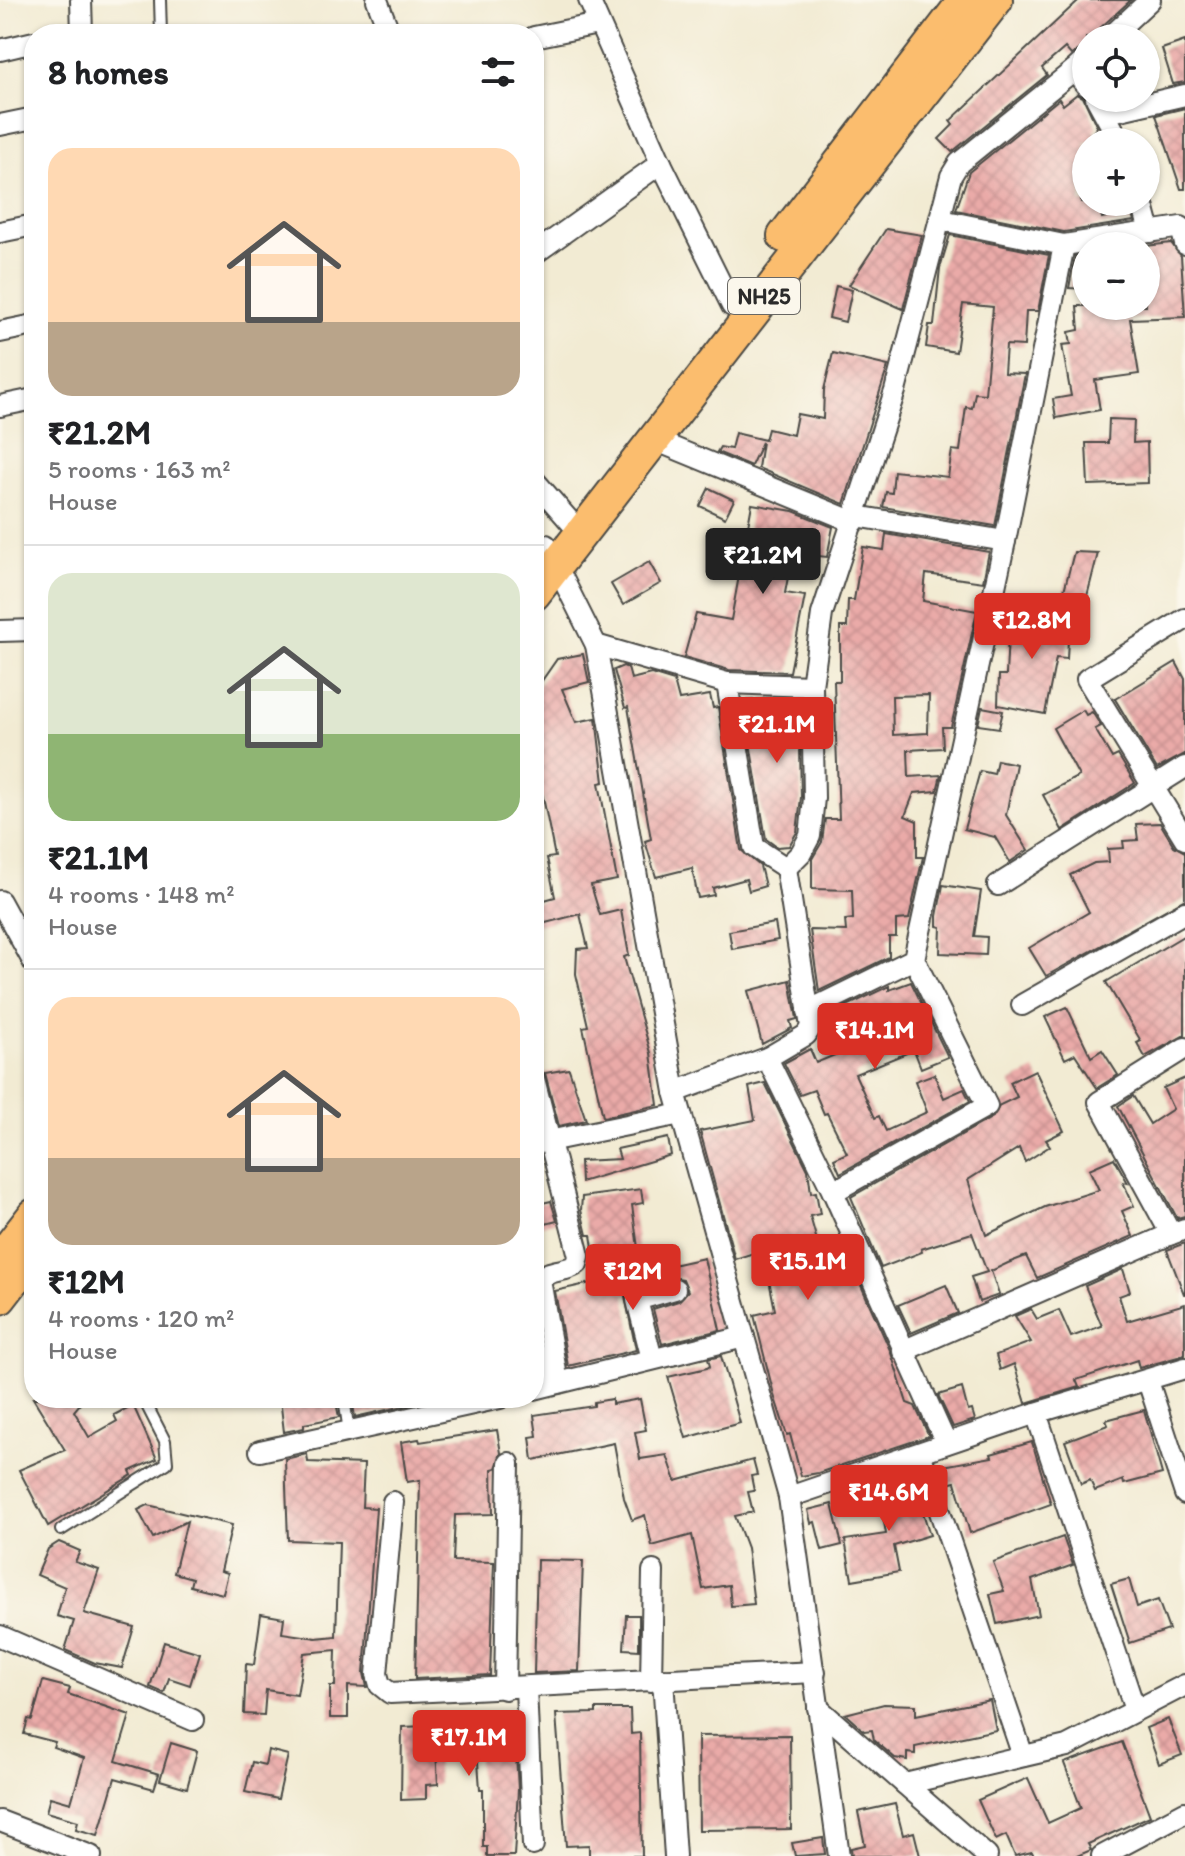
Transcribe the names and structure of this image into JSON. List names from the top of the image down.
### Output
{
  "streets": {
    "main road": ["NH25"]
  },
  "page": {
    "map_buttons": ["+", "−"],
    "heading": "8 homes",
    "list": [
      {
        "name": "₹21.2M",
        "note": "5 rooms · 163 m² · House"
      },
      {
        "name": "₹21.1M",
        "note": "4 rooms · 148 m² · House"
      },
      {
        "name": "₹12M",
        "note": "4 rooms · 120 m² · House"
      }
    ],
    "price": [
      "₹21.2M",
      "₹12.8M",
      "₹21.1M",
      "₹14.1M",
      "₹15.1M",
      "₹12M",
      "₹14.6M",
      "₹17.1M"
    ]
  }
}
